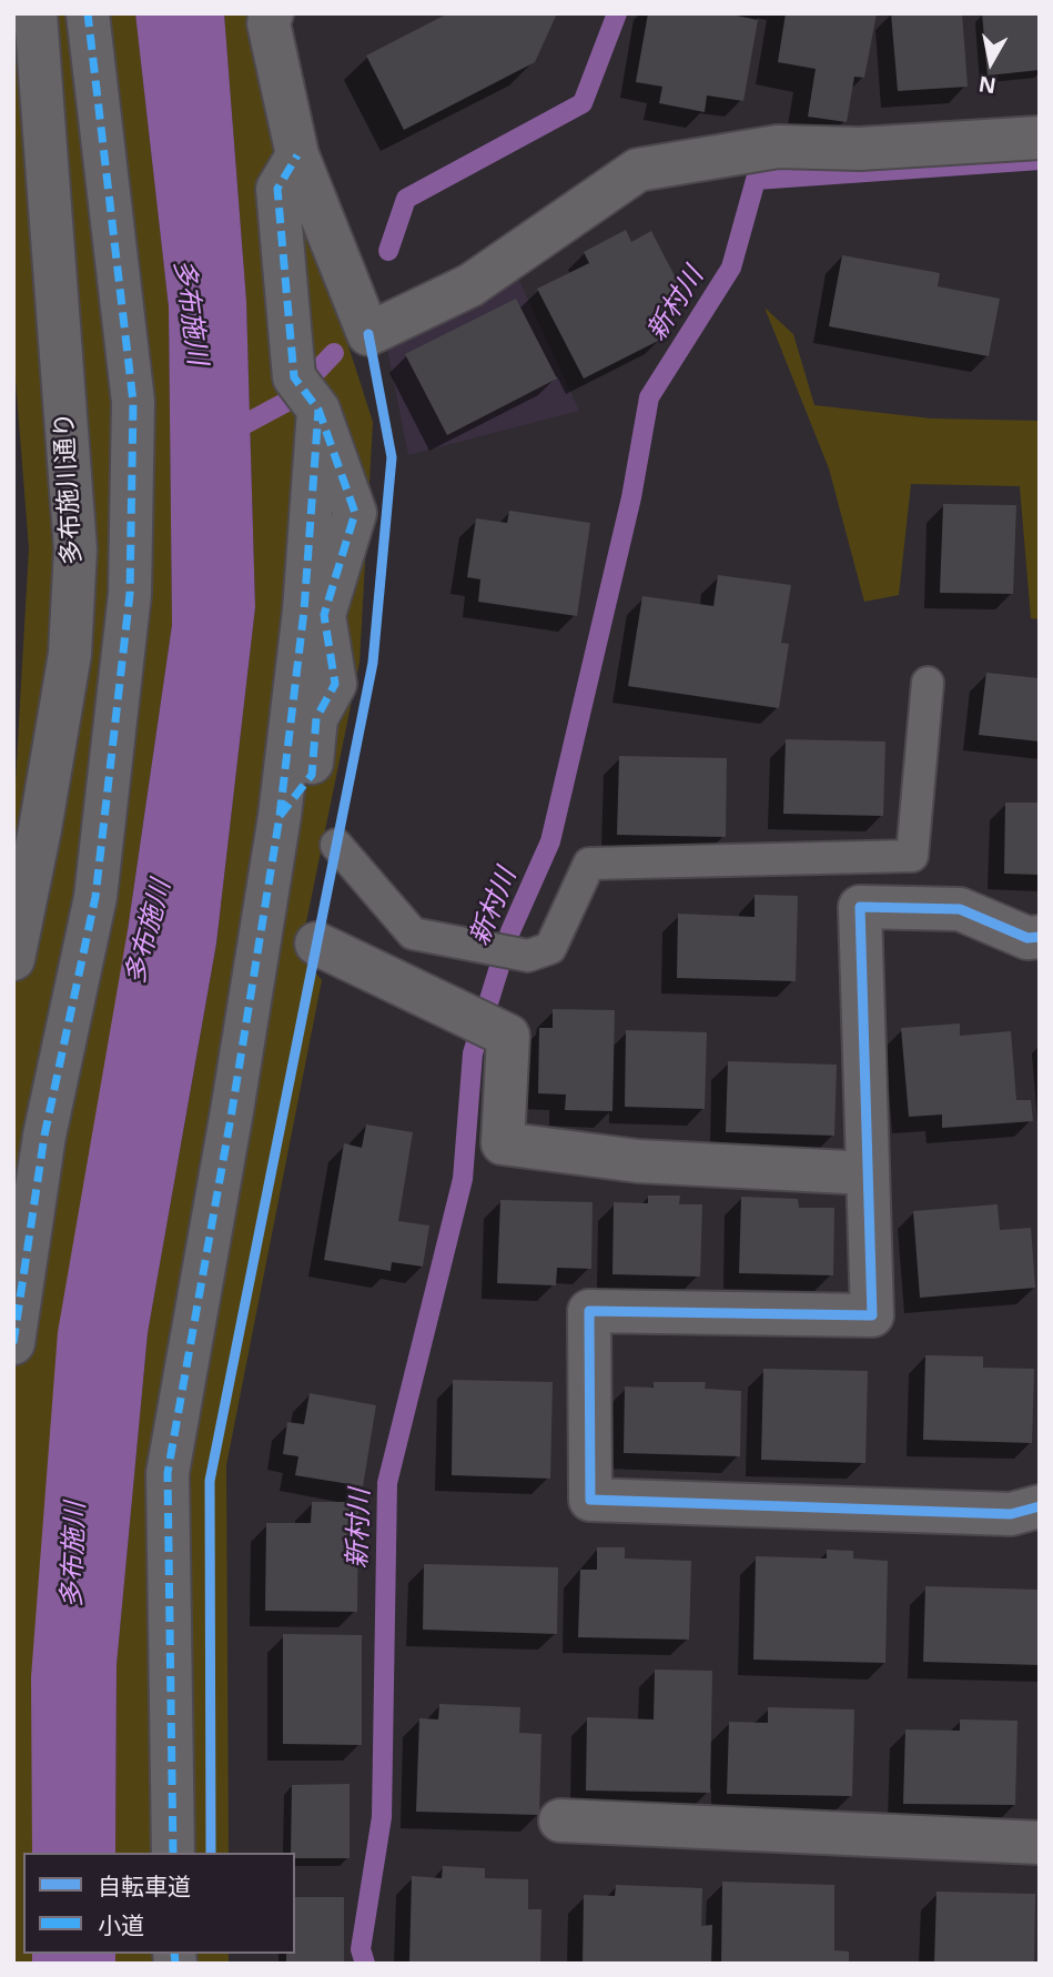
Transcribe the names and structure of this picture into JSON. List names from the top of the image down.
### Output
{
  "streets": {
    "street": ["多布施川通り"]
  },
  "water": ["新村川", "多布施川"],
  "legend": ["自転車道", "小道"],
  "north": "bottom"
}
